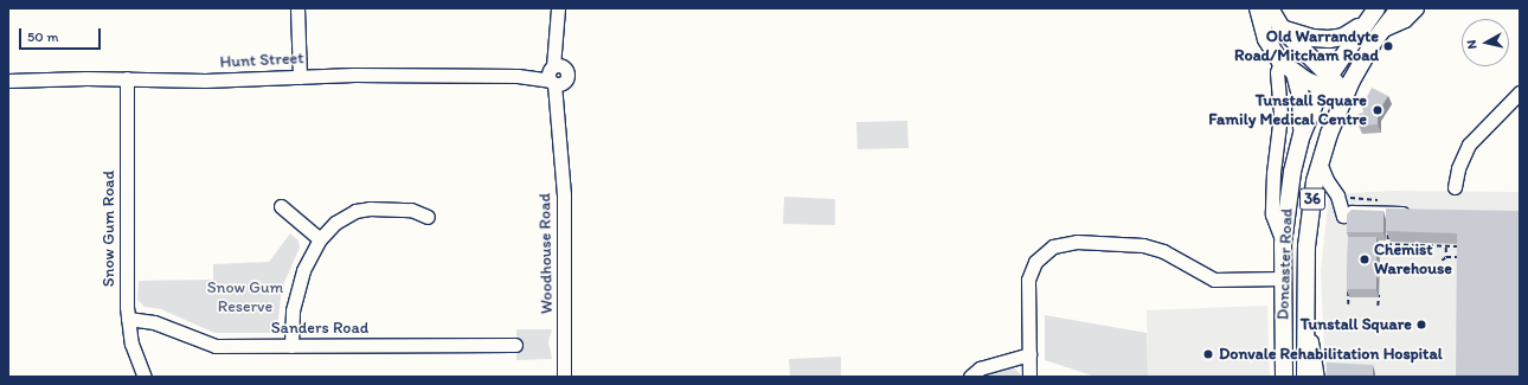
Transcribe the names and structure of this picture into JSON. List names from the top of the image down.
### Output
{
  "streets": {
    "main road": ["36", "Doncaster Road"],
    "street": [
      "Hunt Street",
      "Snow Gum Road",
      "Woodhouse Road",
      "Sanders Road"
    ]
  },
  "crossings": [
    ["Hunt Street", "Snow Gum Road"],
    ["Hunt Street", "Woodhouse Road"],
    ["36", "Doncaster Road"],
    ["Snow Gum Road", "Sanders Road"]
  ],
  "parks": ["Snow Gum Reserve"],
  "places": [
    "Old Warrandyte Road/Mitcham Road",
    "Tunstall Square Family Medical Centre",
    "Chemist Warehouse",
    "Tunstall Square",
    "Donvale Rehabilitation Hospital"
  ],
  "scale_bar": "50 m",
  "north": "left"
}
